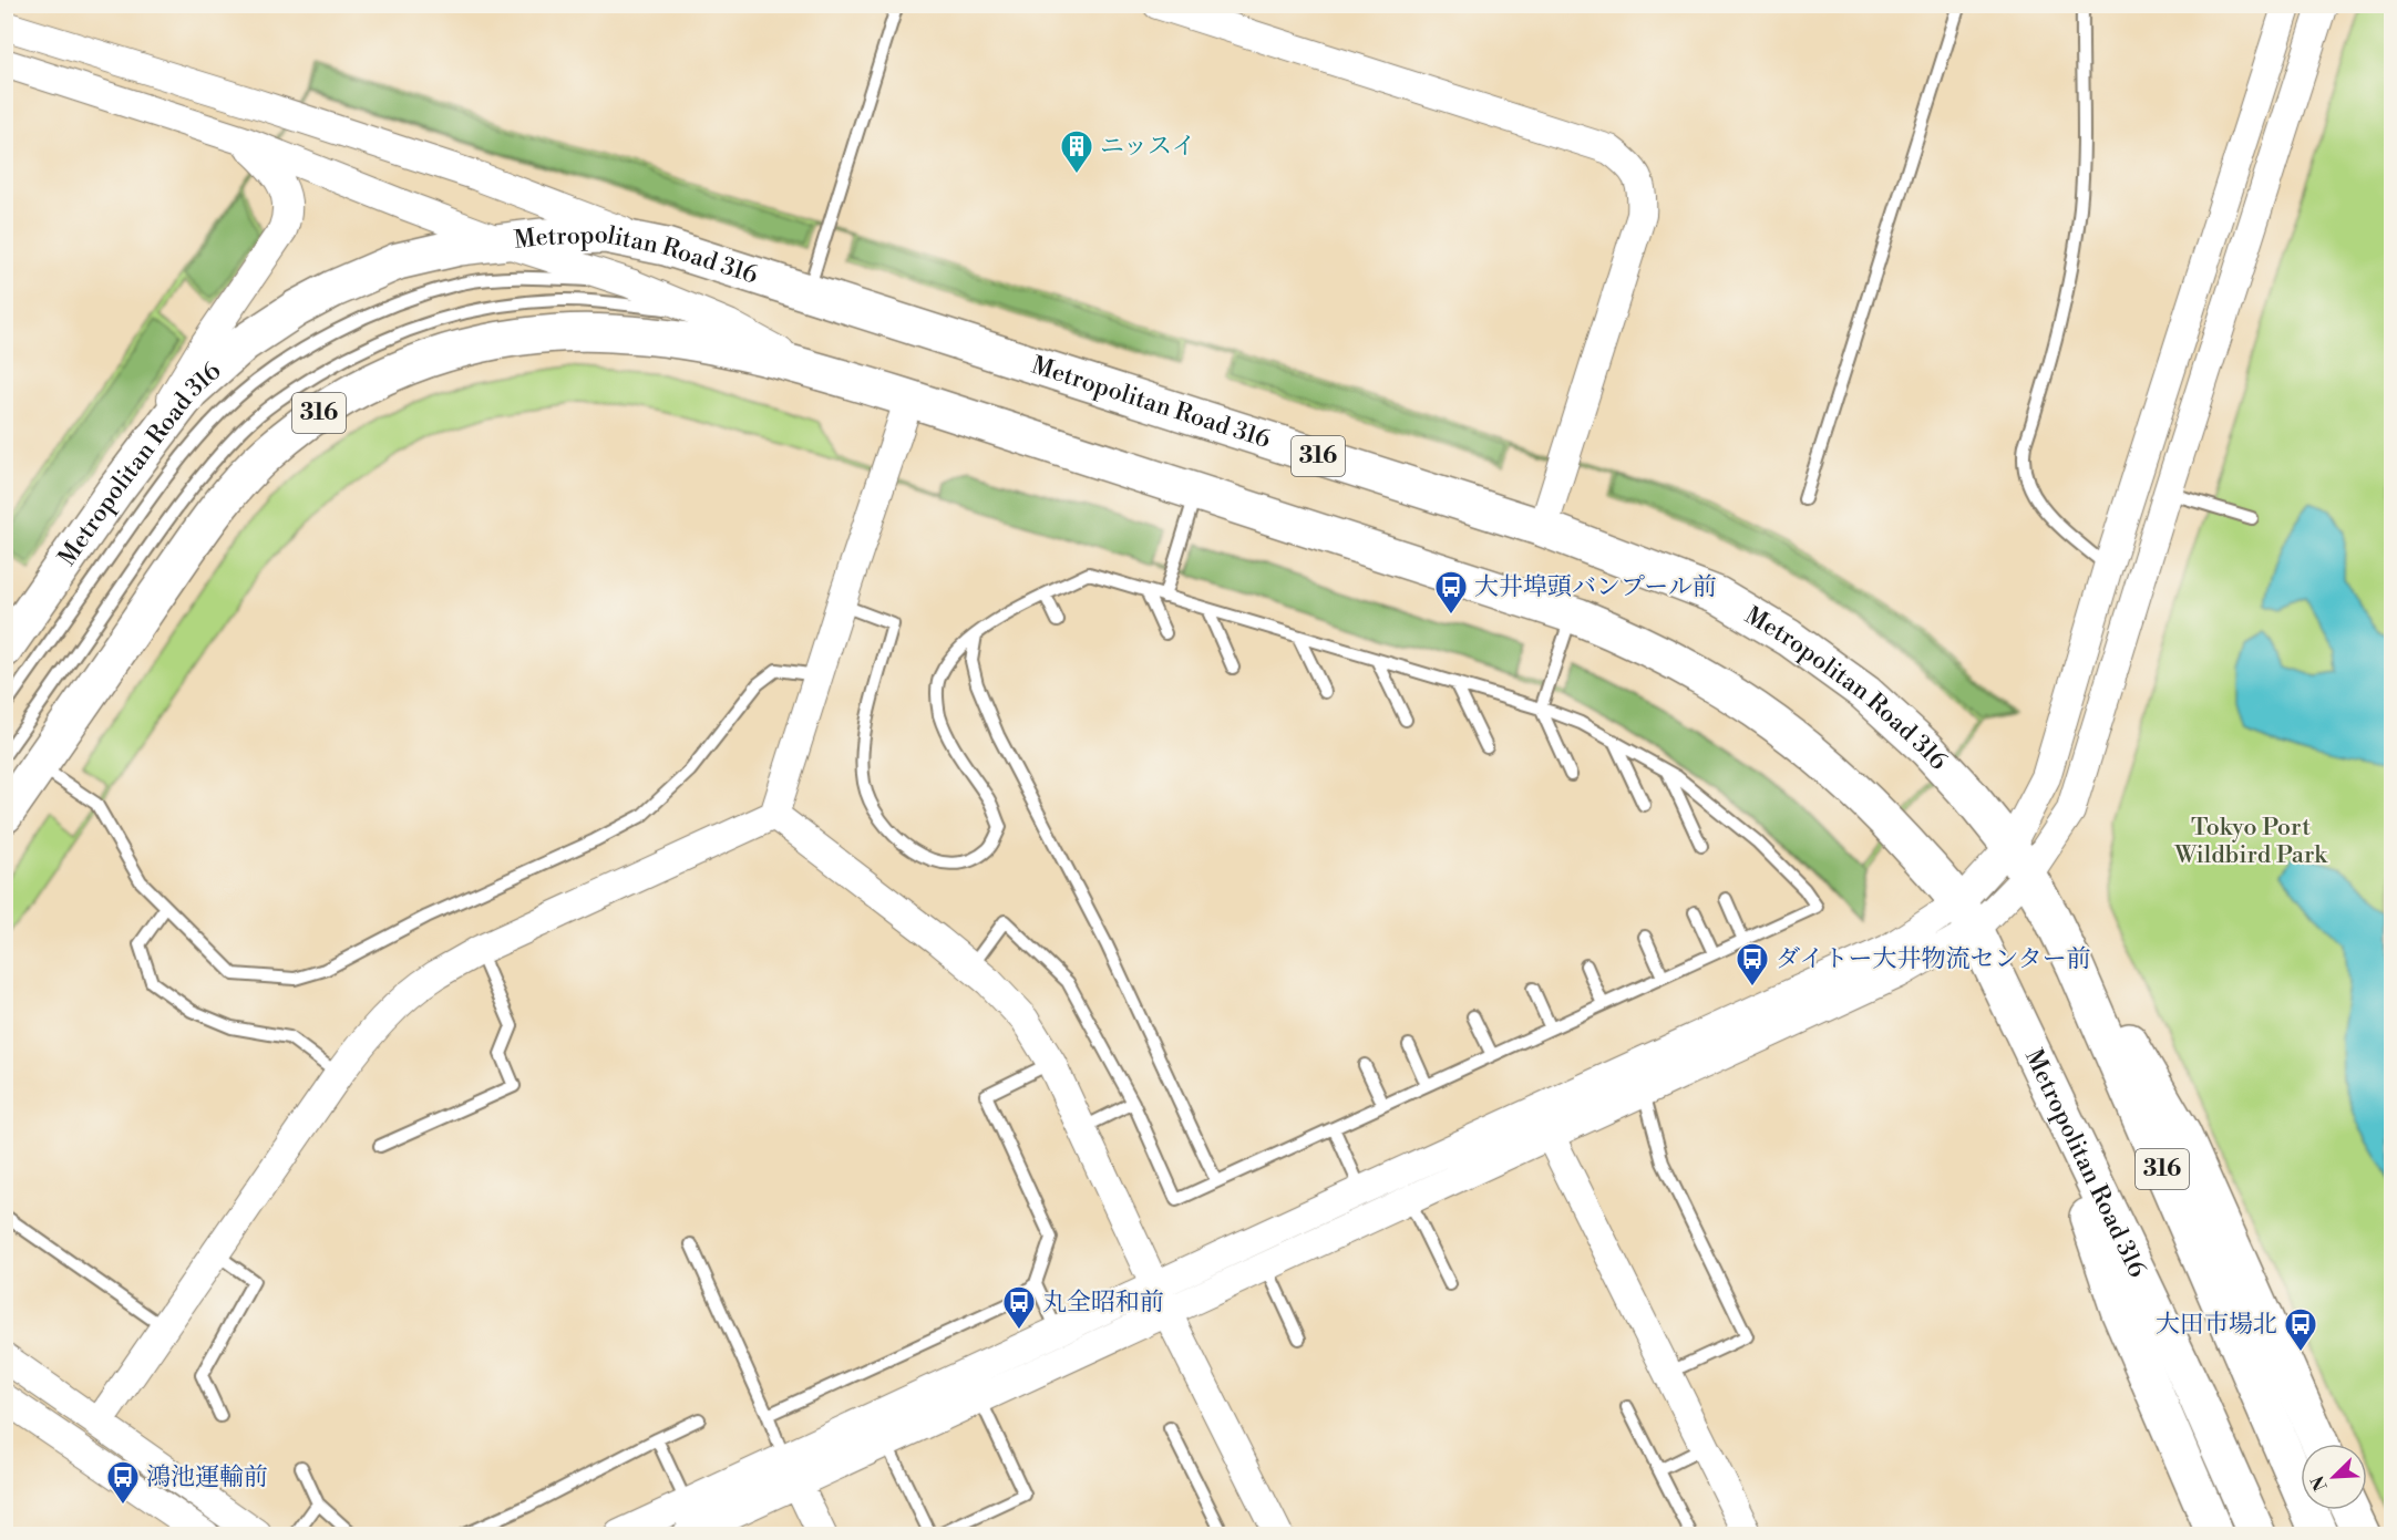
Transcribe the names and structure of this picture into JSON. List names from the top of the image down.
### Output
{
  "streets": {
    "main road": ["Metropolitan Road 316", "316"]
  },
  "parks": ["Tokyo Port Wildbird Park"],
  "places": {
    "building": ["ニッスイ"],
    "bus stop": [
      "大井埠頭バンプール前",
      "ダイトー大井物流センター前",
      "丸全昭和前",
      "大田市場北",
      "鴻池運輸前"
    ]
  },
  "north": "bottom left"
}
